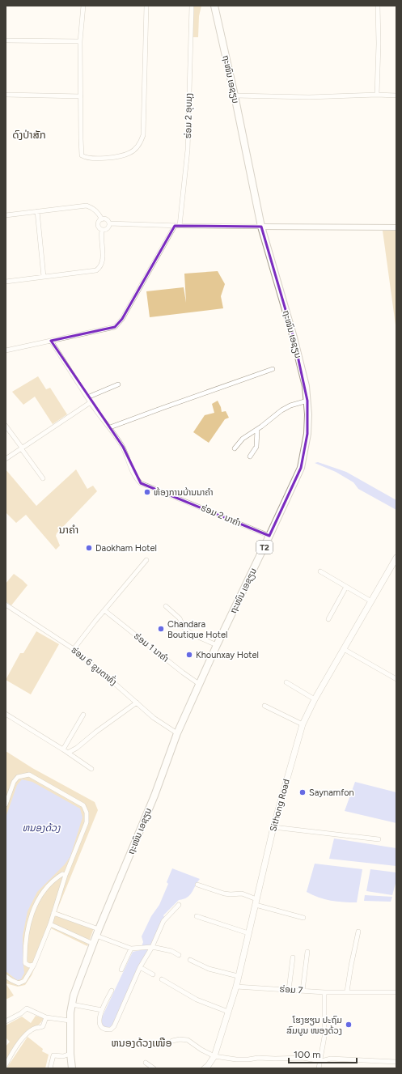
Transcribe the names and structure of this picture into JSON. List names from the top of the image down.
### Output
{
  "streets": {
    "main road": ["ຖະໜົນ ເອຊຽນ", "T2", "Sithong Road"],
    "street": [
      "ຮ່ອມ 2 ອຸບມຸງ",
      "ຮ່ອມ 2 ນາຄຳ",
      "ຮ່ອມ 1 ນາຄຳ",
      "ຮ່ອມ 6 ຂູນຕາທົ່ງ",
      "ຮ່ອມ 7"
    ]
  },
  "crossings": [
    ["ຖະໜົນ ເອຊຽນ", "ຮ່ອມ 2 ນາຄຳ"],
    ["ຖະໜົນ ເອຊຽນ", "ຮ່ອມ 1 ນາຄຳ"],
    ["ຖະໜົນ ເອຊຽນ", "ຮ່ອມ 6 ຂູນຕາທົ່ງ"],
    ["Sithong Road", "ຮ່ອມ 7"]
  ],
  "districts": ["ດົງປ່າສັກ", "ນາຄຳ", "ຫນອງດ້ວງເໜືອ"],
  "water": ["ຫນອງດ້ວງ"],
  "places": [
    "ຫ້ອງການບ້ານນາຄໍາ",
    "Daokham Hotel",
    "Chandara Boutique Hotel",
    "Khounxay Hotel",
    "Saynamfon",
    "ໂຮງຮຽນ ປະຖົມ ສົມບູນ ໜອງດ້ວງ"
  ],
  "scale_bar": "100 m"
}
